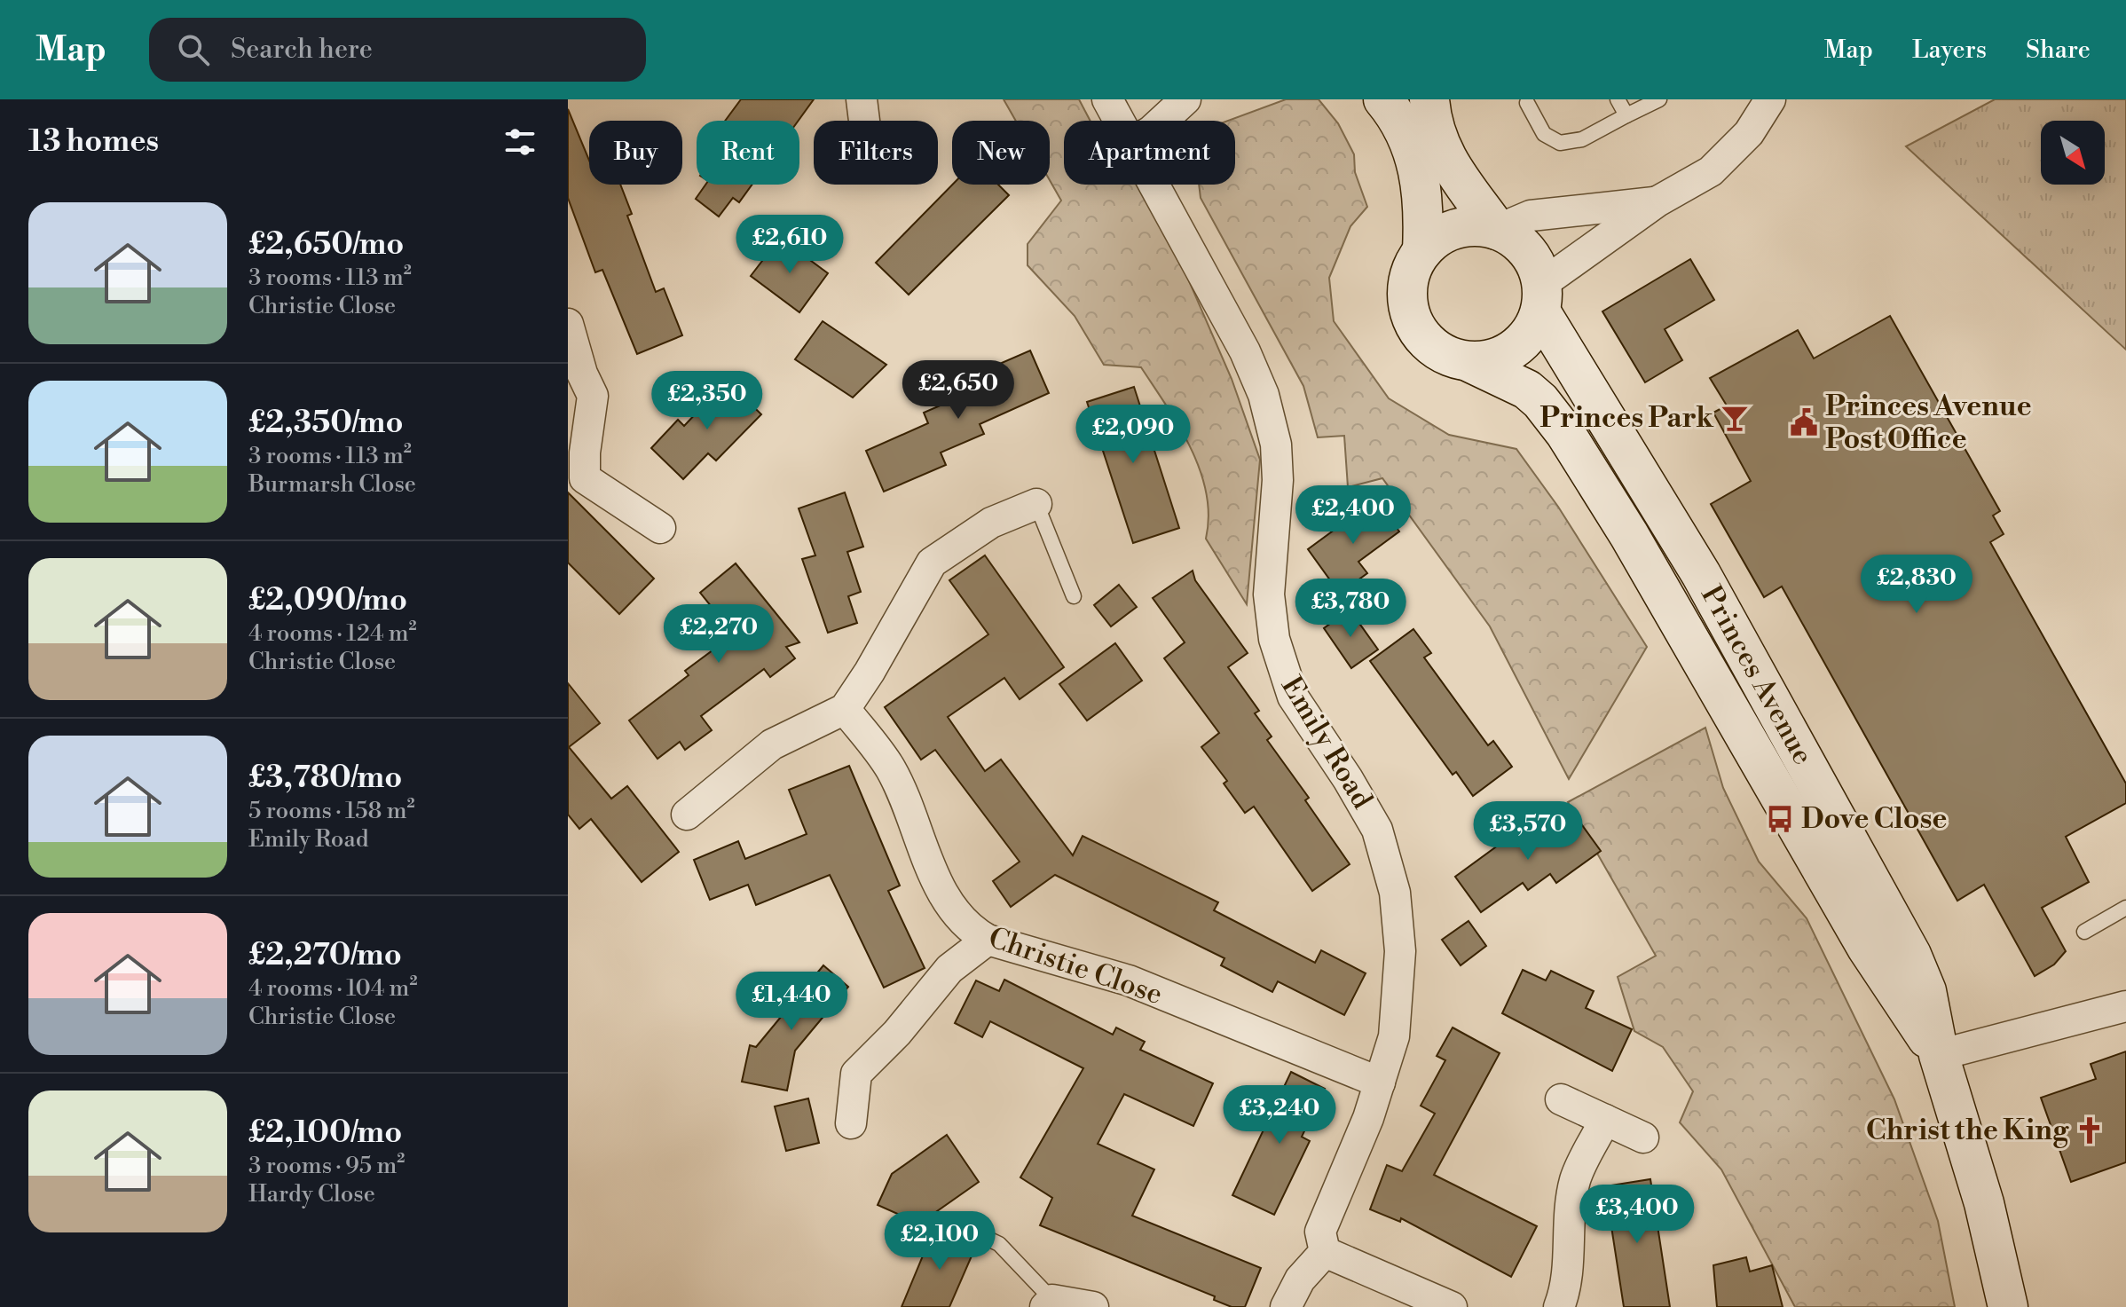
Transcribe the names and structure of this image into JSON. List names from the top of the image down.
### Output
{
  "streets": {
    "street": ["Princes Avenue", "Emily Road", "Christie Close"]
  },
  "crossings": [
    ["Emily Road", "Christie Close"]
  ],
  "places": {
    "bar": ["Princes Park"],
    "public building": ["Princes Avenue Post Office"],
    "bus stop": ["Dove Close"],
    "church": ["Christ the King"]
  },
  "north": "bottom right",
  "page": {
    "header": "Map",
    "search": "Search here",
    "nav": ["Map", "Layers", "Share"],
    "heading": "13 homes",
    "chip": [
      "Buy",
      "Rent",
      "Filters",
      "New",
      "Apartment"
    ],
    "list": [
      {
        "name": "£2,650/mo",
        "note": "3 rooms · 113 m² · Christie Close"
      },
      {
        "name": "£2,350/mo",
        "note": "3 rooms · 113 m² · Burmarsh Close"
      },
      {
        "name": "£2,090/mo",
        "note": "4 rooms · 124 m² · Christie Close"
      },
      {
        "name": "£3,780/mo",
        "note": "5 rooms · 158 m² · Emily Road"
      },
      {
        "name": "£2,270/mo",
        "note": "4 rooms · 104 m² · Christie Close"
      },
      {
        "name": "£2,100/mo",
        "note": "3 rooms · 95 m² · Hardy Close"
      }
    ],
    "price": [
      "£2,610",
      "£2,650",
      "£2,350",
      "£2,090",
      "£2,400",
      "£2,830",
      "£3,780",
      "£2,270",
      "£3,570",
      "£1,440",
      "£3,240",
      "£3,400",
      "£2,100"
    ]
  }
}
